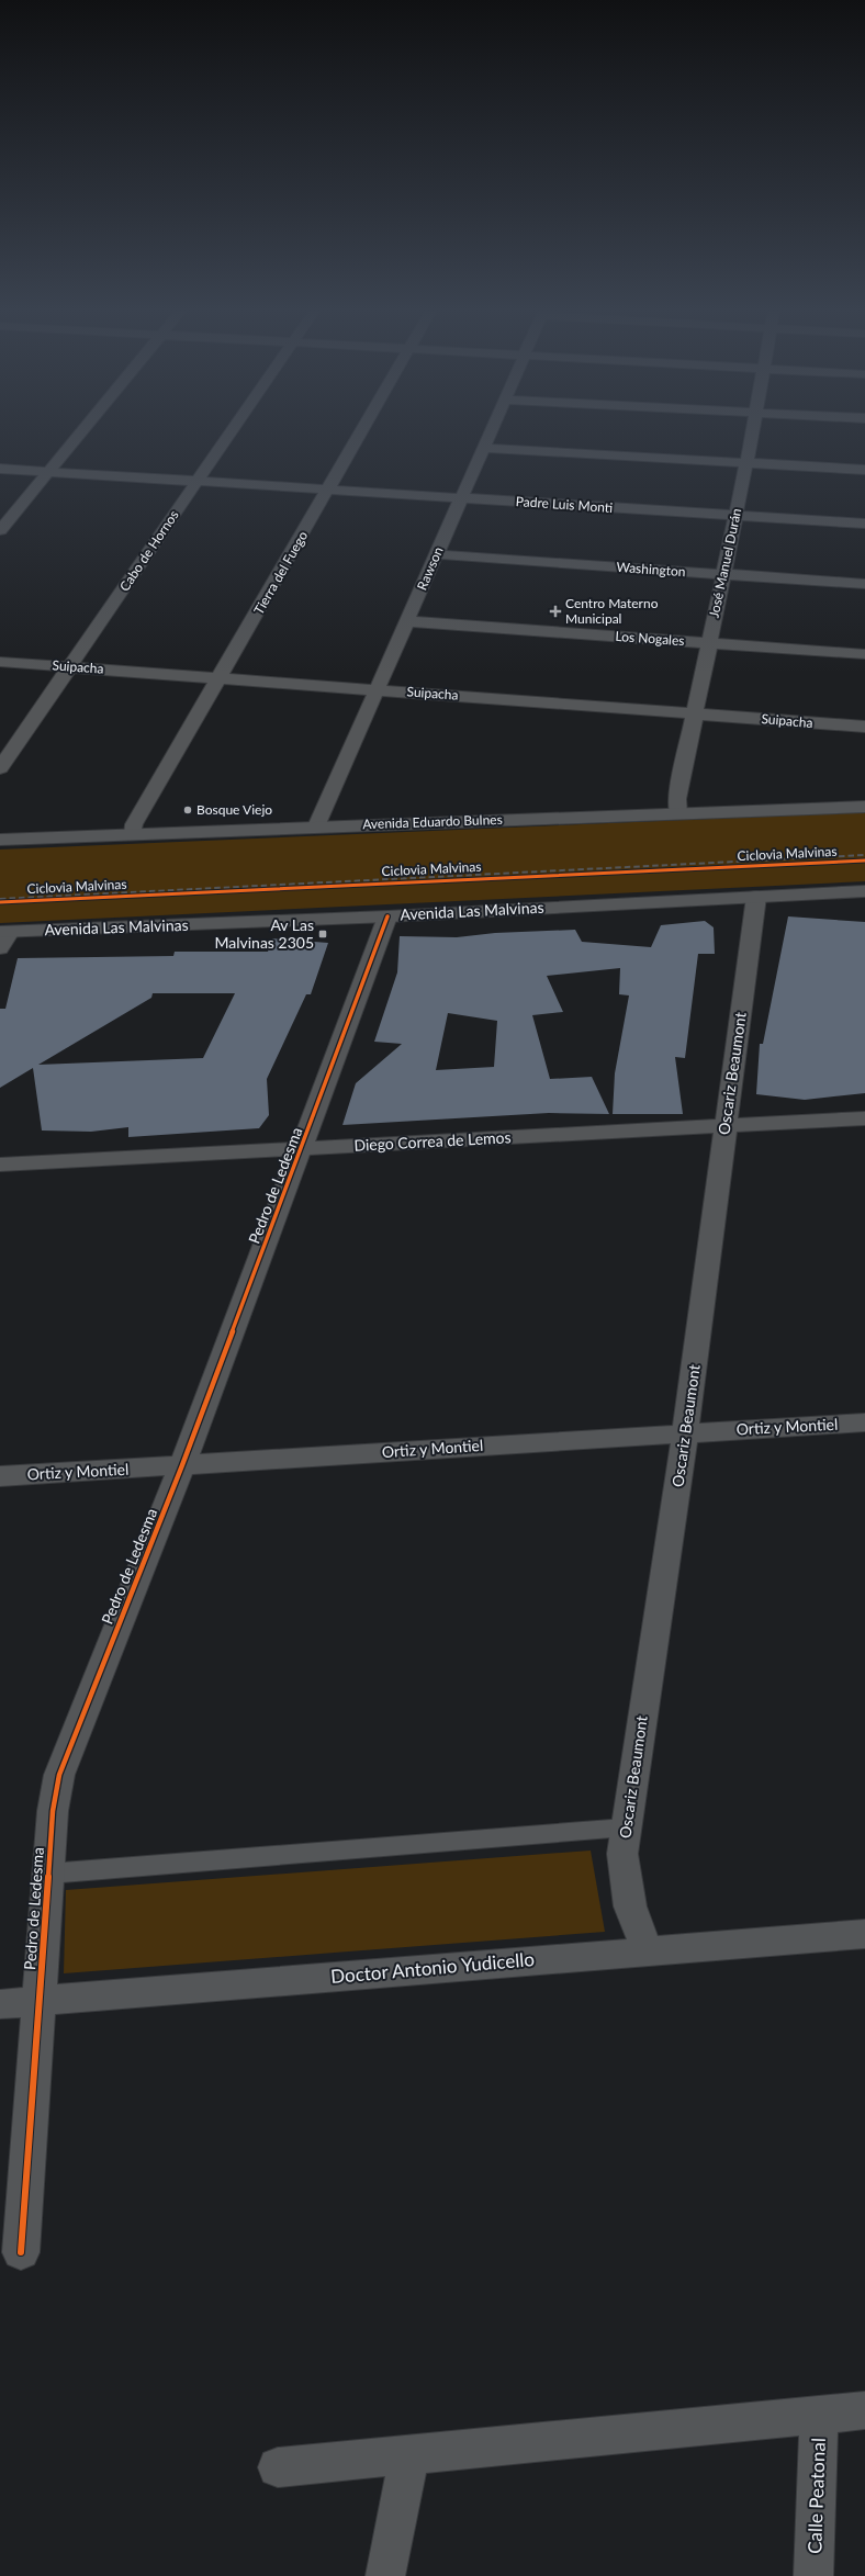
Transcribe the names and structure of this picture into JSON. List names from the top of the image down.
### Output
{
  "streets": {
    "street": [
      "Padre Luis Monti",
      "Cabo de Hornos",
      "José Manuel Durán",
      "Rawson",
      "Washington",
      "Tierra del Fuego",
      "Los Nogales",
      "Suipacha",
      "Avenida Eduardo Bulnes",
      "Avenida Las Malvinas",
      "Oscariz Beaumont",
      "Diego Correa de Lemos",
      "Pedro de Ledesma",
      "Ortiz y Montiel",
      "Doctor Antonio Yudicello",
      "Calle Peatonal"
    ],
    "cycle path": ["Ciclovia Malvinas"]
  },
  "crossings": [
    ["Padre Luis Monti", "Cabo de Hornos"],
    ["Padre Luis Monti", "José Manuel Durán"],
    ["Padre Luis Monti", "Rawson"],
    ["Padre Luis Monti", "Tierra del Fuego"],
    ["Cabo de Hornos", "Suipacha"],
    ["José Manuel Durán", "Washington"],
    ["José Manuel Durán", "Los Nogales"],
    ["José Manuel Durán", "Suipacha"],
    ["José Manuel Durán", "Avenida Eduardo Bulnes"],
    ["Rawson", "Washington"],
    ["Rawson", "Los Nogales"],
    ["Rawson", "Suipacha"],
    ["Rawson", "Avenida Eduardo Bulnes"],
    ["Tierra del Fuego", "Suipacha"],
    ["Tierra del Fuego", "Avenida Eduardo Bulnes"],
    ["Avenida Las Malvinas", "Oscariz Beaumont"],
    ["Avenida Las Malvinas", "Pedro de Ledesma"],
    ["Oscariz Beaumont", "Diego Correa de Lemos"],
    ["Oscariz Beaumont", "Ortiz y Montiel"],
    ["Oscariz Beaumont", "Doctor Antonio Yudicello"],
    ["Diego Correa de Lemos", "Pedro de Ledesma"],
    ["Pedro de Ledesma", "Ortiz y Montiel"],
    ["Pedro de Ledesma", "Doctor Antonio Yudicello"]
  ],
  "places": {
    "health": ["Centro Materno Municipal"],
    "other": ["Bosque Viejo"],
    "transit": ["Av Las Malvinas 2305"]
  }
}
